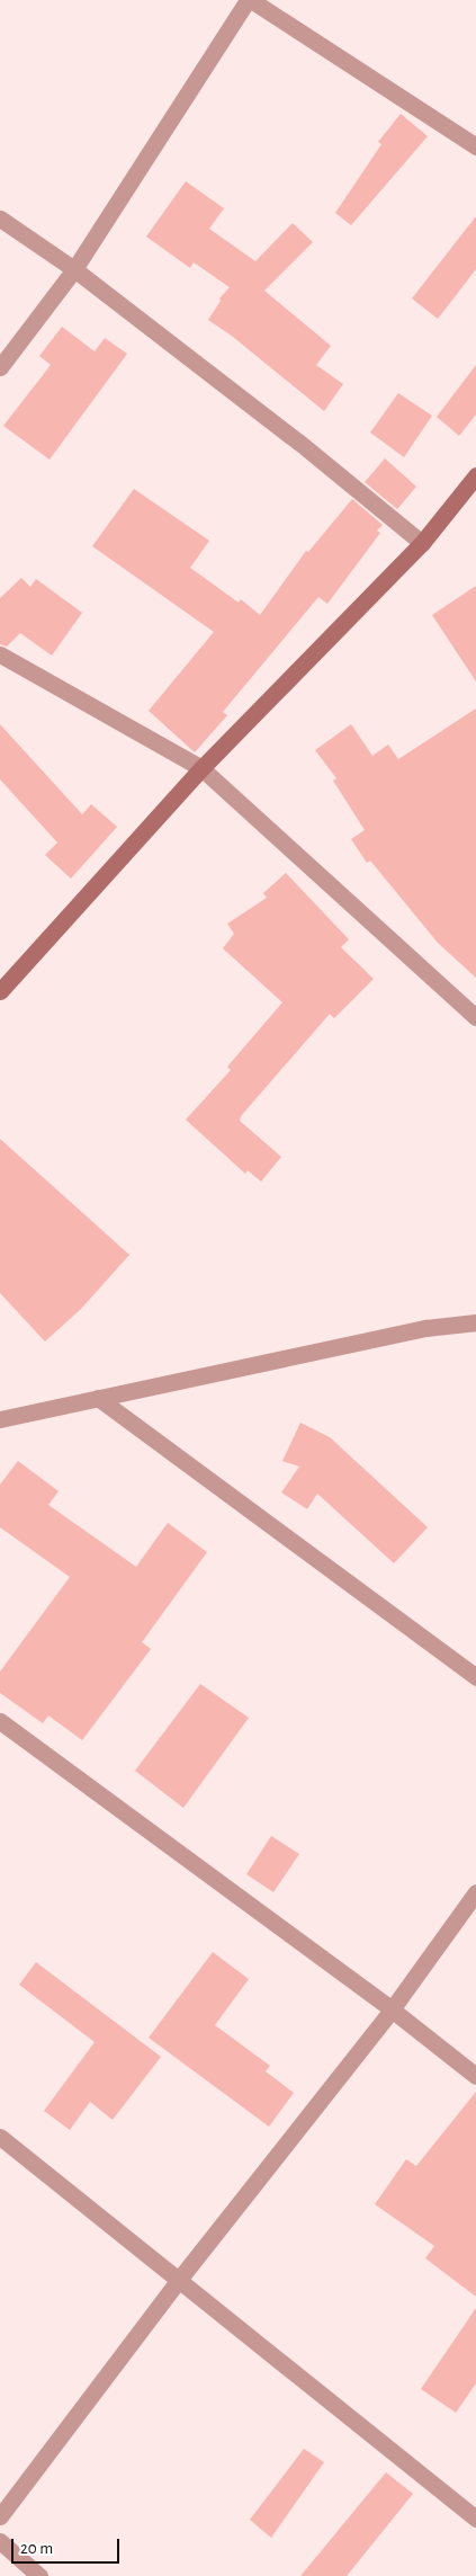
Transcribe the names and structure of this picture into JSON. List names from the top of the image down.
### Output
{
  "scale_bar": "20 m"
}
